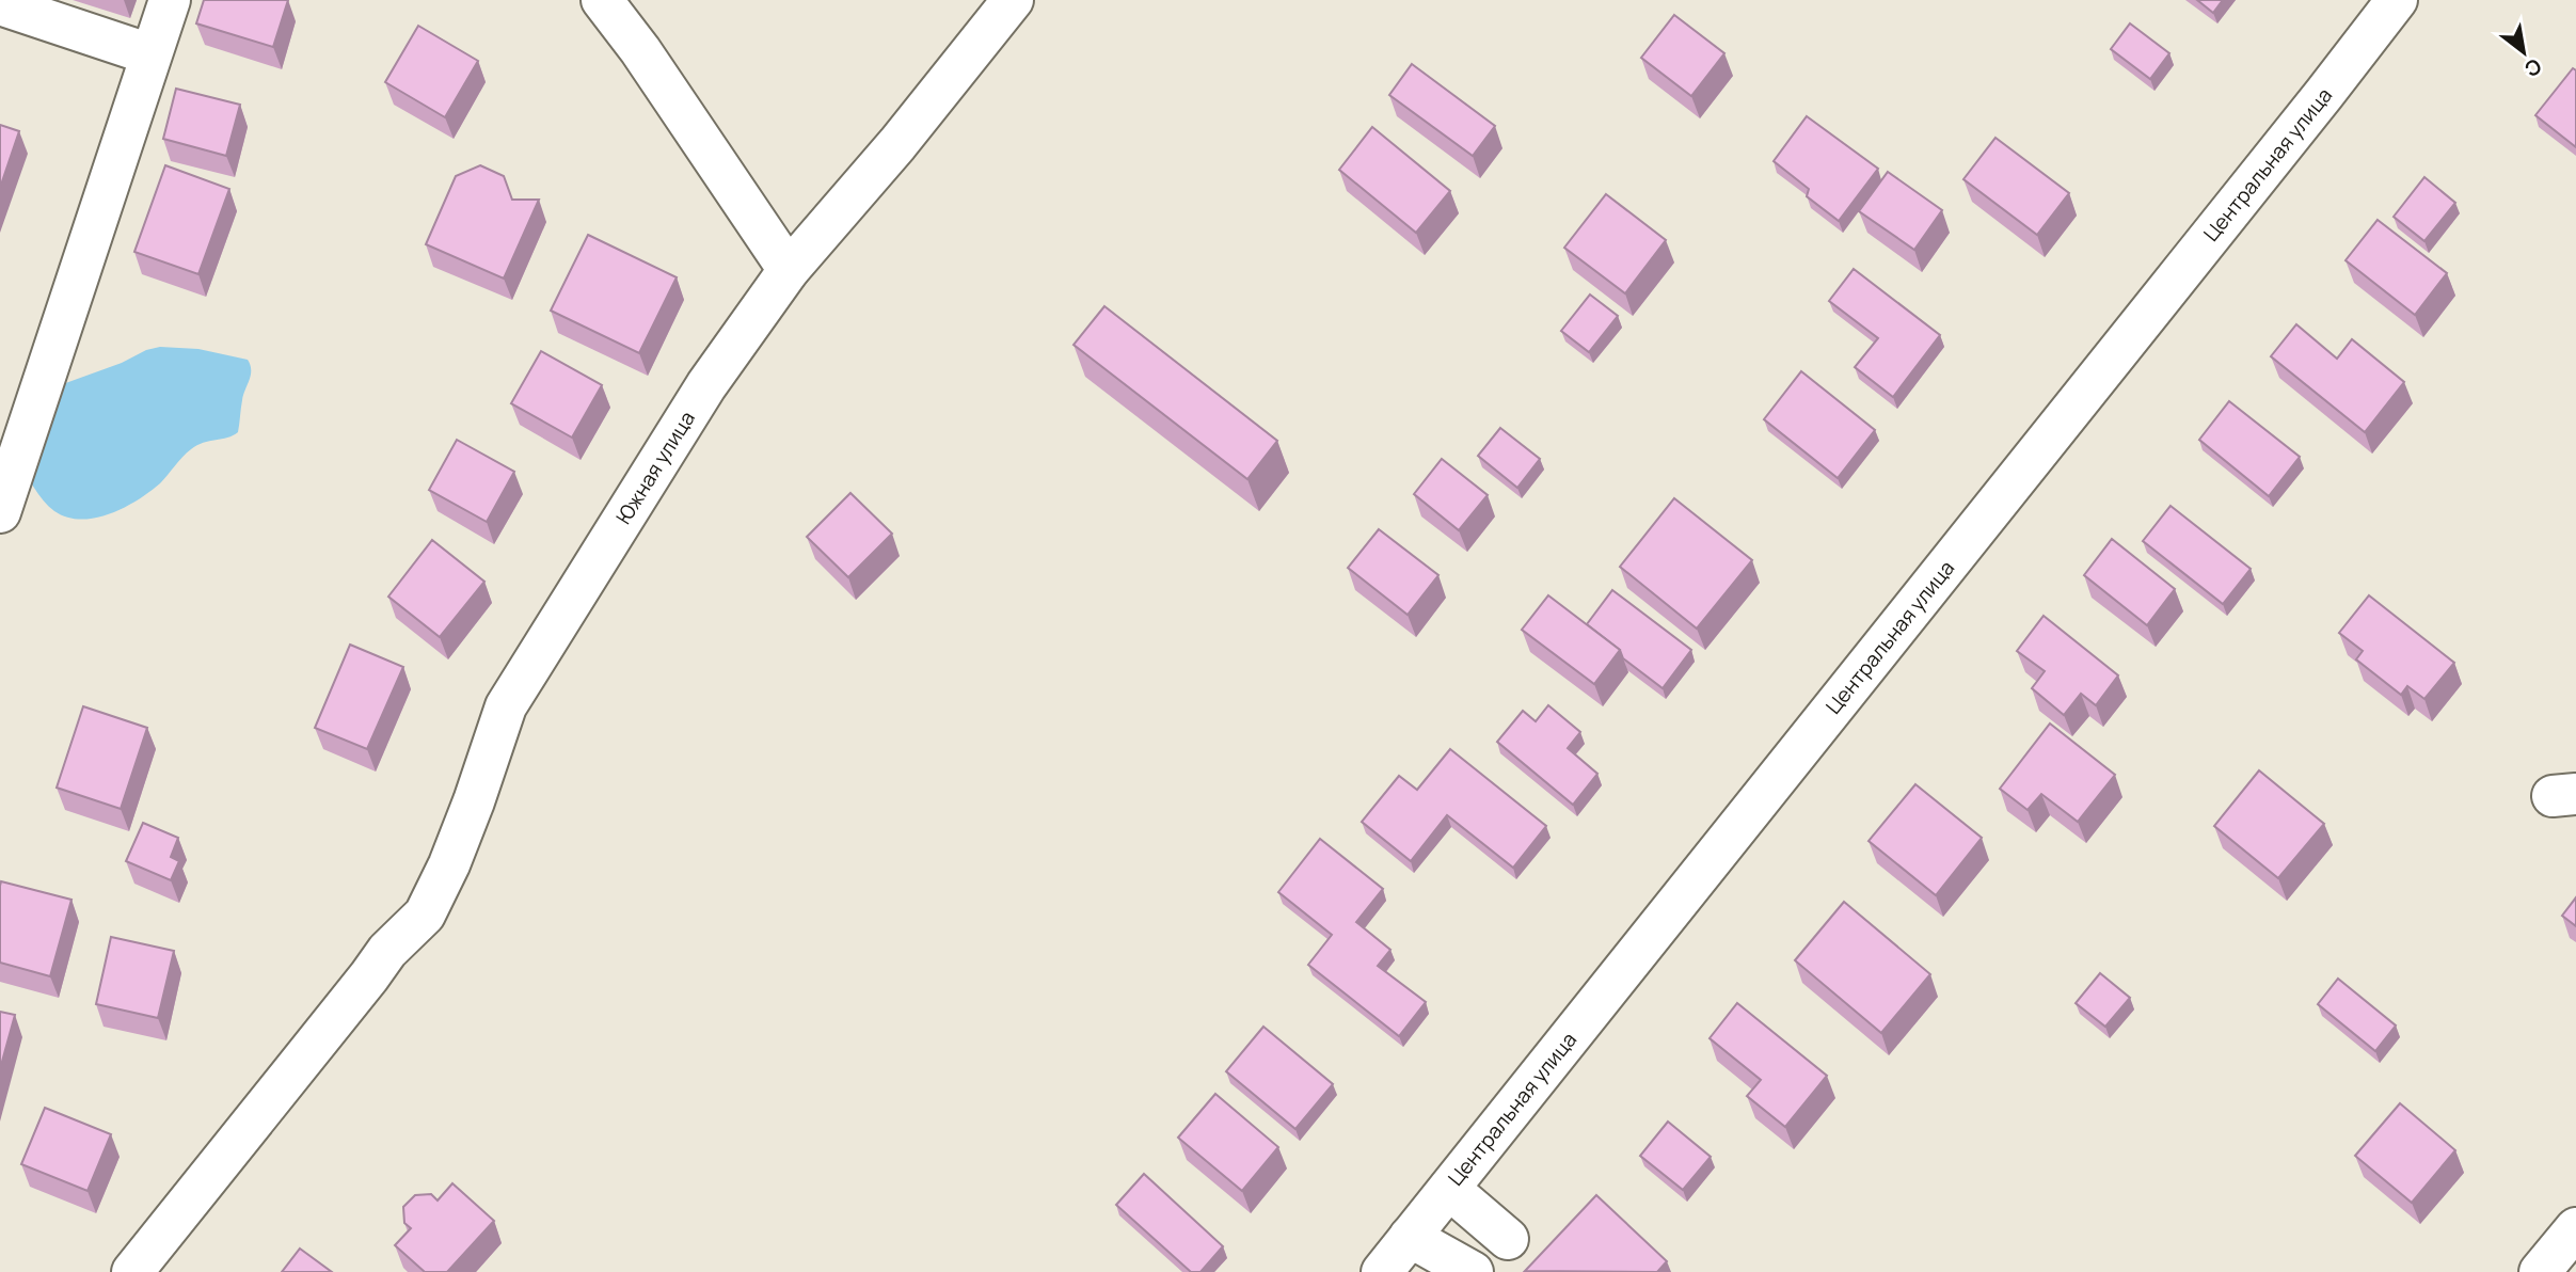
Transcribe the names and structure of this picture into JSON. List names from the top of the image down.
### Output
{
  "streets": {
    "street": ["Центральная улица", "Южная улица"]
  },
  "north": "bottom right"
}
